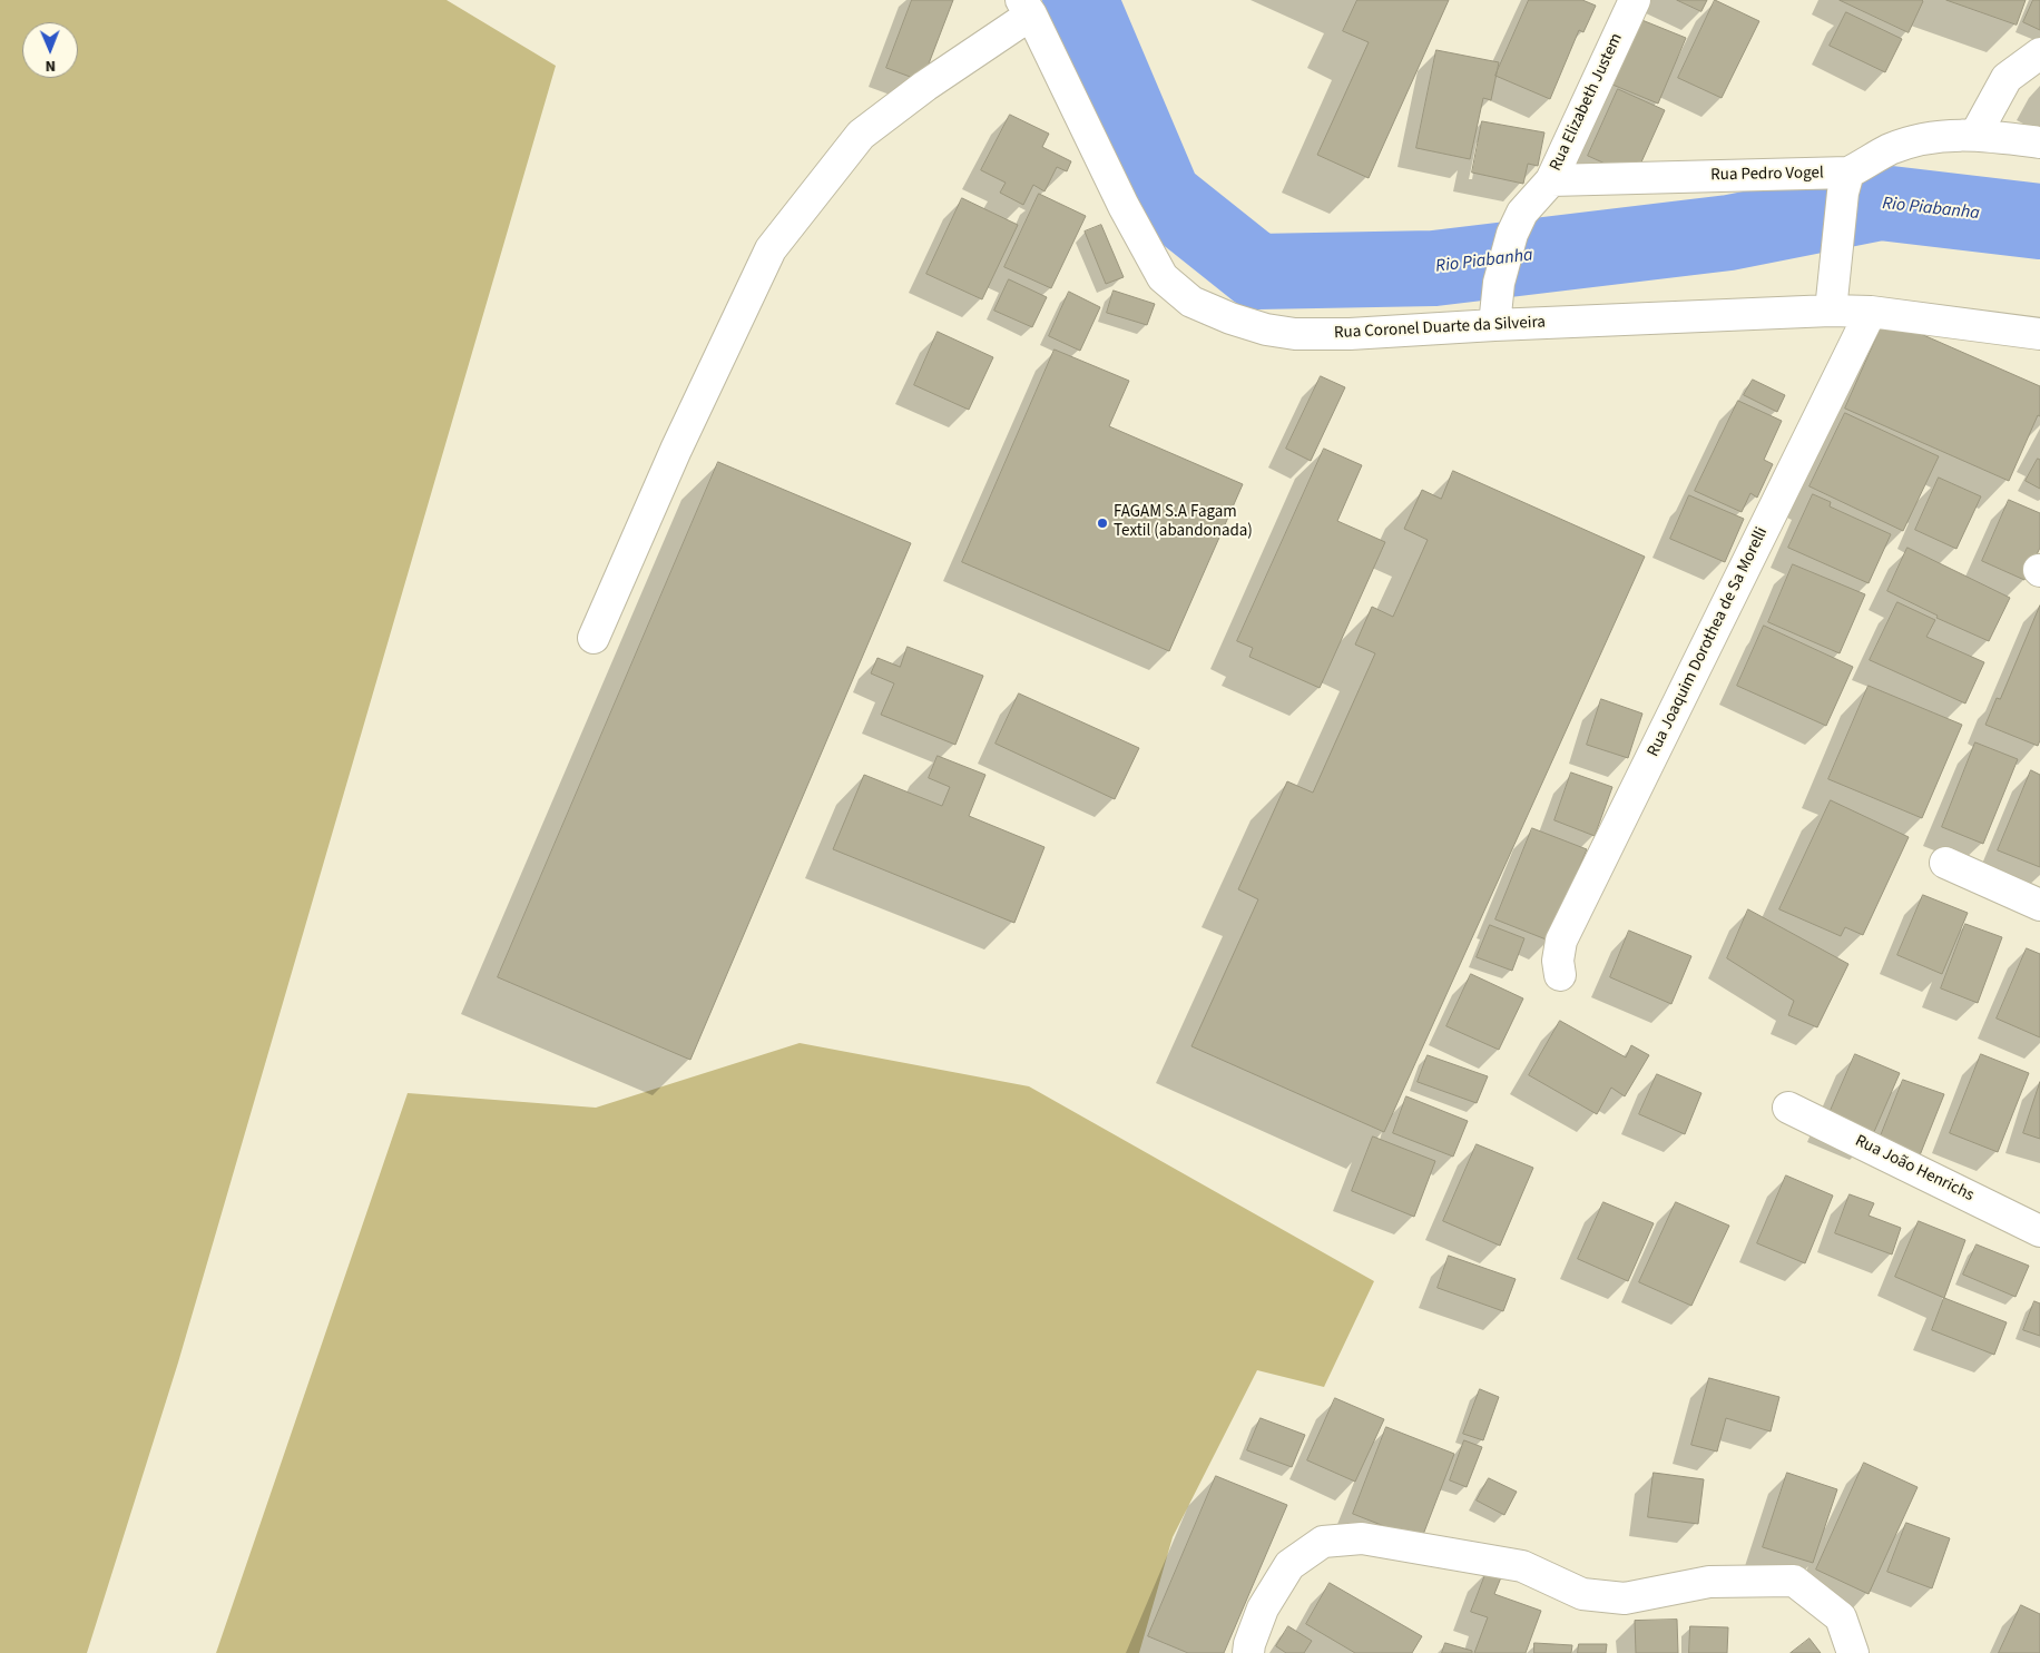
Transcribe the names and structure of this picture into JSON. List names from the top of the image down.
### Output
{
  "streets": {
    "street": [
      "Rua Elizabeth Justem",
      "Rua Pedro Vogel",
      "Rua Coronel Duarte da Silveira",
      "Rua Joaquim Dorothea de Sa Morelli",
      "Rua João Henrichs"
    ]
  },
  "crossings": [
    ["Rua Elizabeth Justem", "Rua Pedro Vogel"],
    ["Rua Elizabeth Justem", "Rua Coronel Duarte da Silveira"],
    ["Rua Coronel Duarte da Silveira", "Rua Joaquim Dorothea de Sa Morelli"]
  ],
  "water": ["Rio Piabanha"],
  "places": ["FAGAM S.A Fagam Textil (abandonada)"],
  "north": "bottom"
}
